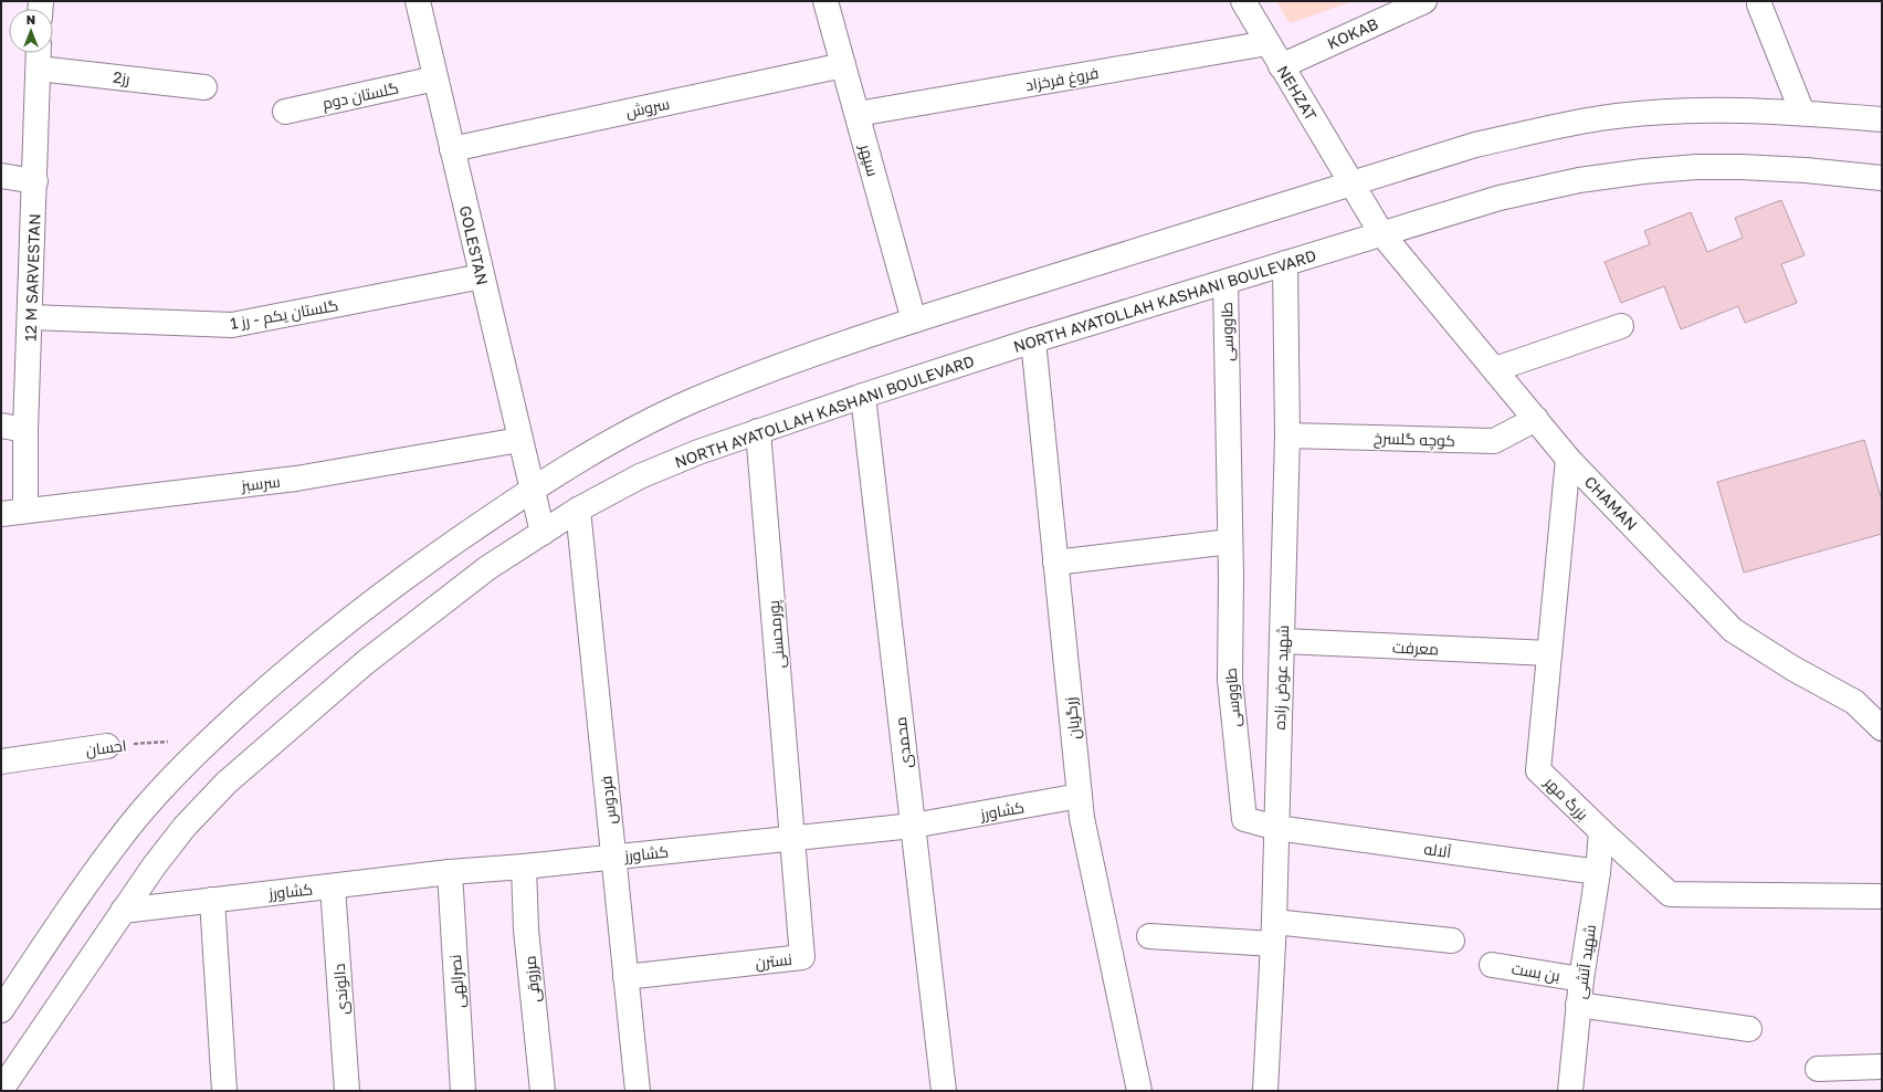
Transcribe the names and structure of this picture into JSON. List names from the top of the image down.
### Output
{
  "streets": {
    "street": [
      "KOKAB",
      "رز2",
      "فروغ فرخزاد",
      "NEHZAT",
      "گلستان دوم",
      "سروش",
      "سپهر",
      "GOLESTAN",
      "12 M SARVESTAN",
      "NORTH AYATOLLAH KASHANI BOULEVARD",
      "گلستان یکم - رز 1",
      "طاووسی",
      "کوچه گلسرخ",
      "سرسبز",
      "CHAMAN",
      "پورمحسنی",
      "معرفت",
      "شهید عوض زاده",
      "زرگریان",
      "محمدی",
      "احسان",
      "بزرگ مهر",
      "فردوس",
      "کشاورز",
      "آلاله",
      "نسترن",
      "شهید آتشی",
      "بن بست",
      "مرزوقی",
      "نصرالهی",
      "دالوندی"
    ]
  },
  "crossings": [
    ["KOKAB", "NEHZAT"],
    ["رز2", "12 M SARVESTAN"],
    ["فروغ فرخزاد", "NEHZAT"],
    ["فروغ فرخزاد", "سپهر"],
    ["NEHZAT", "NORTH AYATOLLAH KASHANI BOULEVARD"],
    ["NEHZAT", "CHAMAN"],
    ["گلستان دوم", "GOLESTAN"],
    ["سروش", "سپهر"],
    ["سروش", "GOLESTAN"],
    ["GOLESTAN", "NORTH AYATOLLAH KASHANI BOULEVARD"],
    ["GOLESTAN", "گلستان یکم - رز 1"],
    ["GOLESTAN", "سرسبز"],
    ["12 M SARVESTAN", "گلستان یکم - رز 1"],
    ["12 M SARVESTAN", "سرسبز"],
    ["NORTH AYATOLLAH KASHANI BOULEVARD", "طاووسی"],
    ["NORTH AYATOLLAH KASHANI BOULEVARD", "CHAMAN"],
    ["NORTH AYATOLLAH KASHANI BOULEVARD", "پورمحسنی"],
    ["NORTH AYATOLLAH KASHANI BOULEVARD", "شهید عوض زاده"],
    ["NORTH AYATOLLAH KASHANI BOULEVARD", "زرگریان"],
    ["NORTH AYATOLLAH KASHANI BOULEVARD", "محمدی"],
    ["NORTH AYATOLLAH KASHANI BOULEVARD", "فردوس"],
    ["NORTH AYATOLLAH KASHANI BOULEVARD", "کشاورز"],
    ["طاووسی", "شهید عوض زاده"],
    ["طاووسی", "آلاله"],
    ["کوچه گلسرخ", "CHAMAN"],
    ["کوچه گلسرخ", "شهید عوض زاده"],
    ["CHAMAN", "بزرگ مهر"],
    ["پورمحسنی", "کشاورز"],
    ["پورمحسنی", "نسترن"],
    ["معرفت", "شهید عوض زاده"],
    ["معرفت", "بزرگ مهر"],
    ["شهید عوض زاده", "آلاله"],
    ["زرگریان", "کشاورز"],
    ["محمدی", "کشاورز"],
    ["بزرگ مهر", "شهید آتشی"],
    ["فردوس", "کشاورز"],
    ["فردوس", "نسترن"],
    ["کشاورز", "نسترن"],
    ["کشاورز", "مرزوقی"],
    ["کشاورز", "نصرالهی"],
    ["کشاورز", "دالوندی"],
    ["آلاله", "شهید آتشی"],
    ["شهید آتشی", "بن بست"]
  ],
  "north": "top"
}
